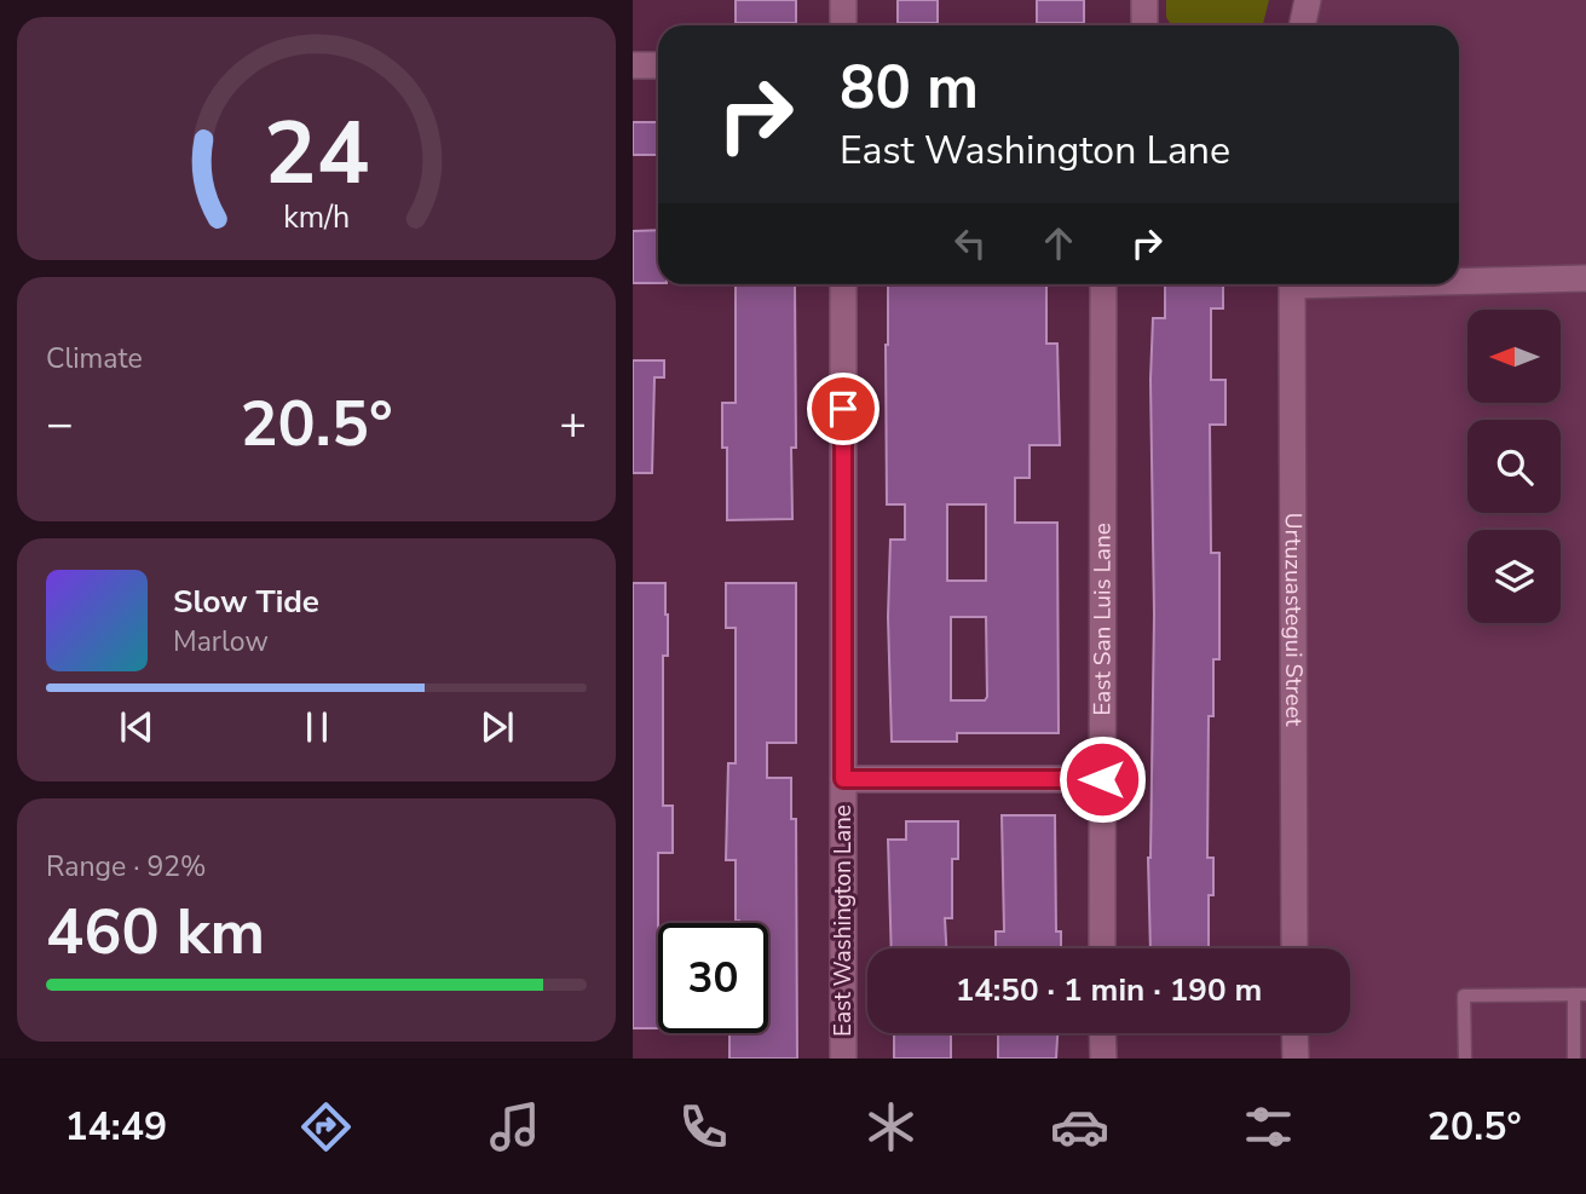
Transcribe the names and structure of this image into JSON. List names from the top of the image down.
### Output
{
  "streets": {
    "street": ["East San Luis Lane", "Urtuzuastegui Street", "East Washington Lane"]
  },
  "north": "left",
  "page": {
    "turn": ["80 m", "East Washington Lane"],
    "tile": [
      "Climate",
      ["Range · 92%", "460 km"]
    ],
    "heat": ["−", "20.5°", "+"],
    "song": ["Slow Tide", "Marlow"],
    "limit": "30",
    "trip": "14:50 · 1 min · 190 m",
    "tabs": ["14:49", "20.5°"],
    "gauge": ["24", "km/h"]
  }
}
